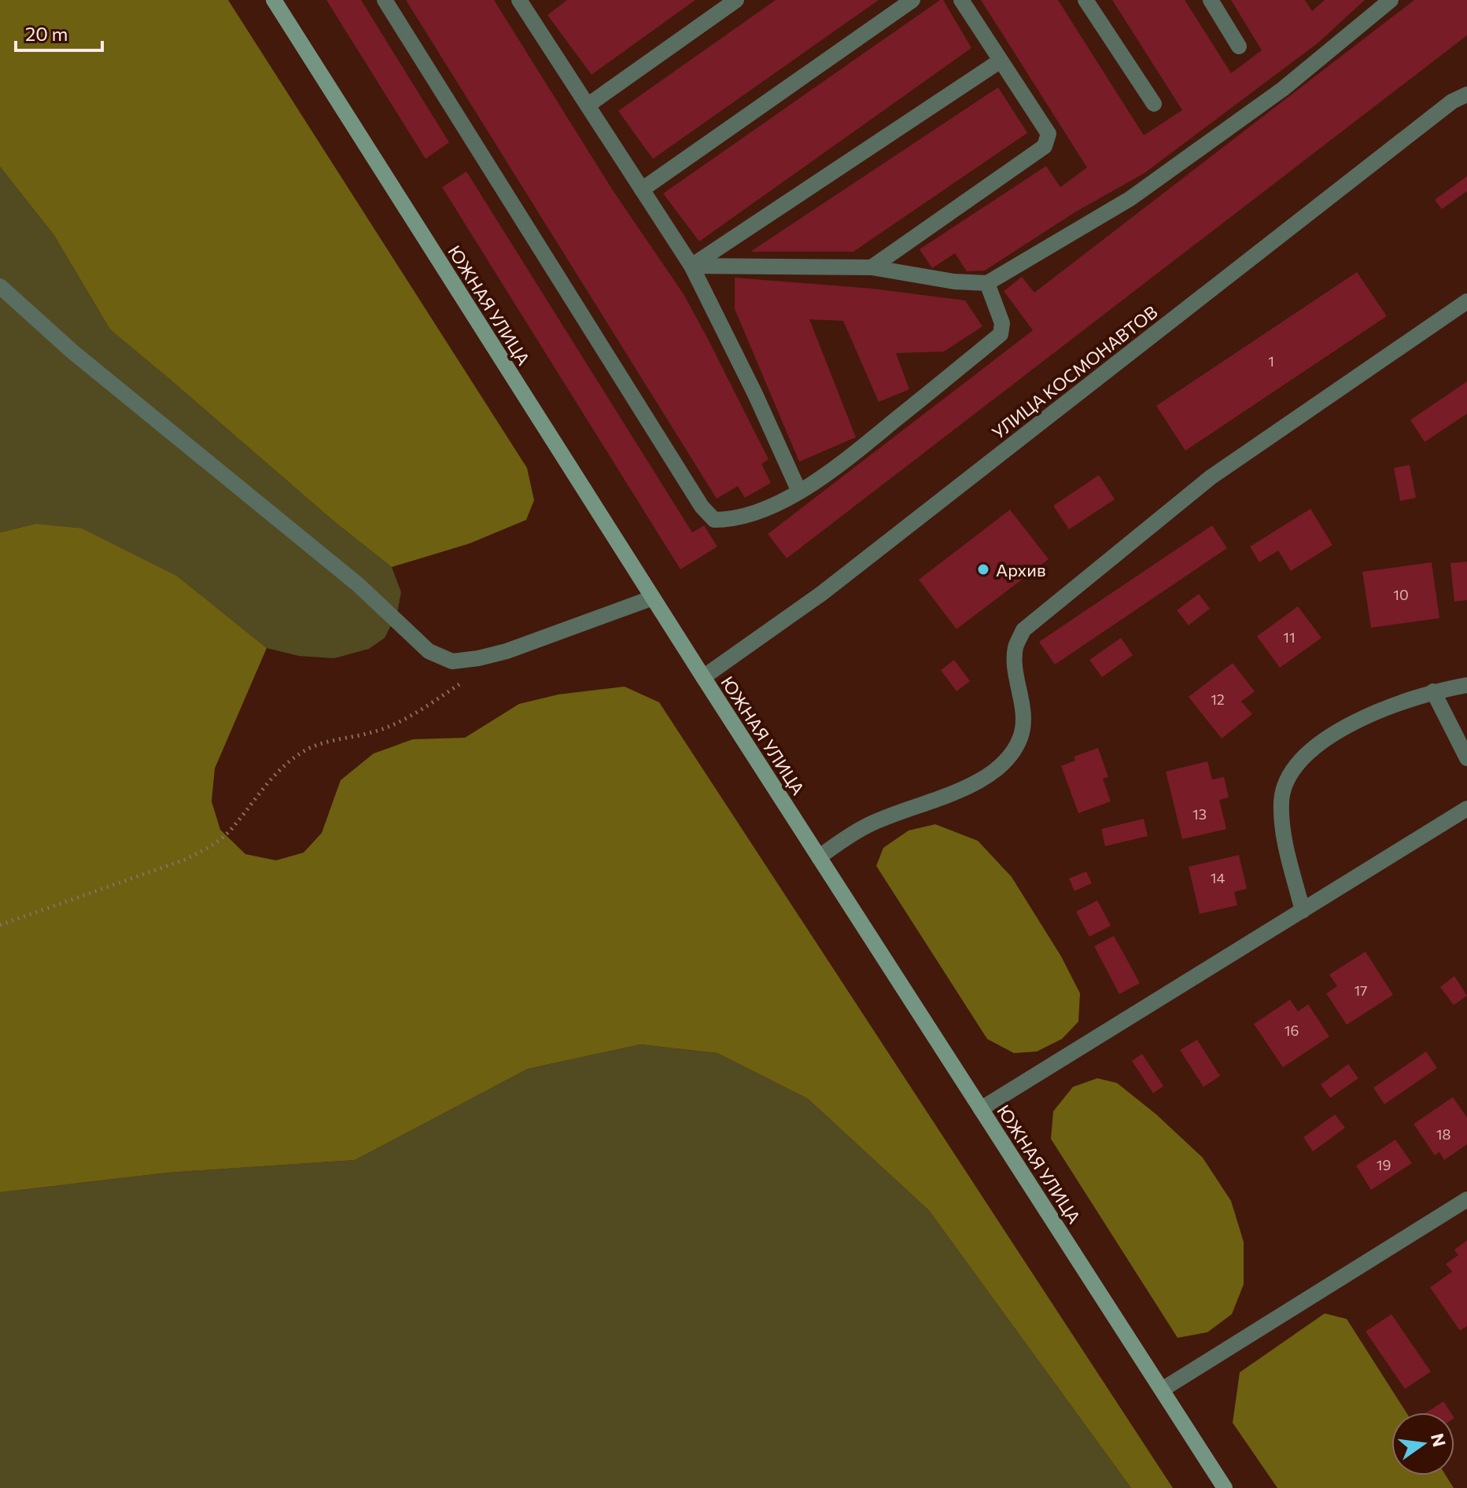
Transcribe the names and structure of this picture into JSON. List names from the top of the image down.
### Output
{
  "streets": {
    "main road": ["ЮЖНАЯ УЛИЦА"],
    "street": ["УЛИЦА КОСМОНАВТОВ"]
  },
  "crossings": [
    ["ЮЖНАЯ УЛИЦА", "УЛИЦА КОСМОНАВТОВ"]
  ],
  "places": ["Архив"],
  "house_numbers": [
    "1",
    "10",
    "11",
    "12",
    "13",
    "14",
    "17",
    "16",
    "18",
    "19"
  ],
  "scale_bar": "20 m",
  "north": "right"
}
